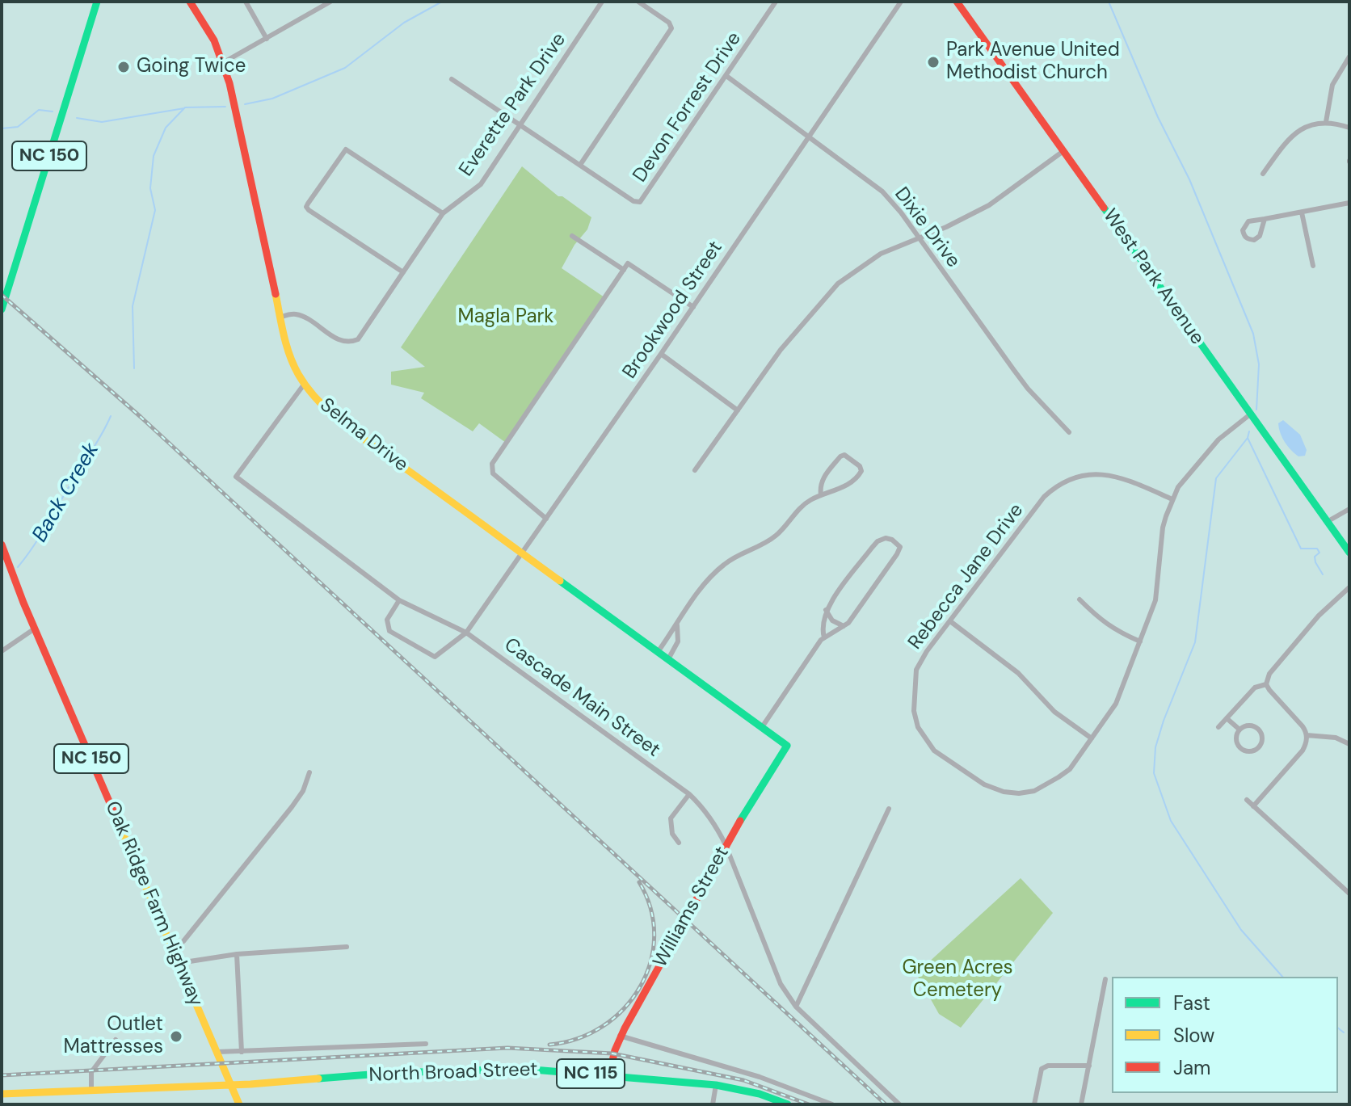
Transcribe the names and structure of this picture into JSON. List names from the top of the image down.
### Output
{
  "streets": {
    "main road": [
      "NC 150",
      "West Park Avenue",
      "Selma Drive",
      "Oak Ridge Farm Highway",
      "Williams Street",
      "North Broad Street",
      "NC 115"
    ],
    "street": [
      "Everette Park Drive",
      "Devon Forrest Drive",
      "Dixie Drive",
      "Brookwood Street",
      "Rebecca Jane Drive",
      "Cascade Main Street"
    ]
  },
  "crossings": [
    ["Everette Park Drive", "Devon Forrest Drive"],
    ["Everette Park Drive", "Selma Drive"],
    ["Devon Forrest Drive", "Dixie Drive"],
    ["NC 150", "Oak Ridge Farm Highway"],
    ["NC 150", "North Broad Street"],
    ["NC 150", "NC 115"],
    ["Dixie Drive", "Brookwood Street"],
    ["West Park Avenue", "Rebecca Jane Drive"],
    ["Brookwood Street", "Selma Drive"],
    ["Brookwood Street", "Cascade Main Street"],
    ["Selma Drive", "Cascade Main Street"],
    ["Selma Drive", "Williams Street"],
    ["Cascade Main Street", "Williams Street"],
    ["Oak Ridge Farm Highway", "North Broad Street"],
    ["Oak Ridge Farm Highway", "NC 115"],
    ["Williams Street", "North Broad Street"],
    ["North Broad Street", "NC 115"]
  ],
  "water": ["Back Creek"],
  "parks": ["Magla Park", "Green Acres Cemetery"],
  "places": ["Park Avenue United Methodist Church", "Going Twice", "Outlet Mattresses"],
  "legend": ["Fast", "Slow", "Jam"]
}
